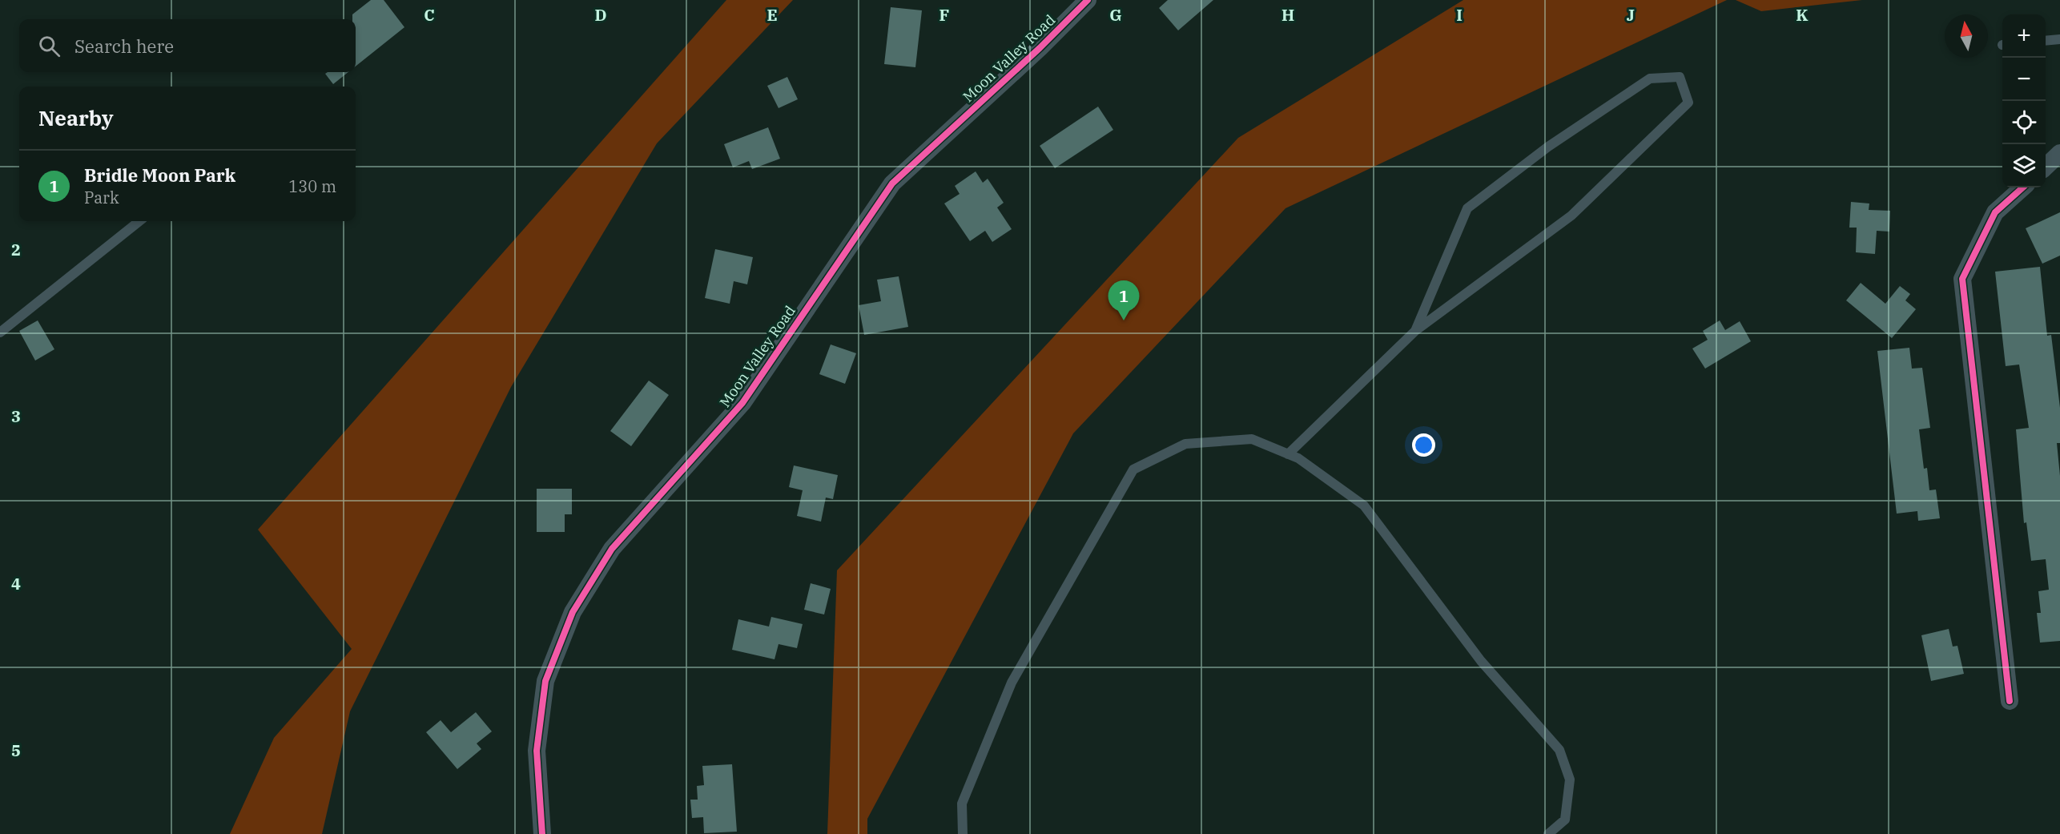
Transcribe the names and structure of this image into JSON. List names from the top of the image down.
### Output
{
  "streets": {
    "street": ["Moon Valley Road"]
  },
  "north": "top",
  "page": {
    "map_buttons": ["+", "−"],
    "search": "Search here",
    "heading": "Nearby",
    "list": [
      {
        "mark": "1",
        "name": "Bridle Moon Park",
        "note": "Park",
        "value": "130 m"
      }
    ],
    "pins": "1"
  },
  "grid": {
    "columns": [
      "C",
      "D",
      "E",
      "F",
      "G",
      "H",
      "I",
      "J",
      "K"
    ],
    "rows": [
      "2",
      "3",
      "4",
      "5"
    ]
  }
}
